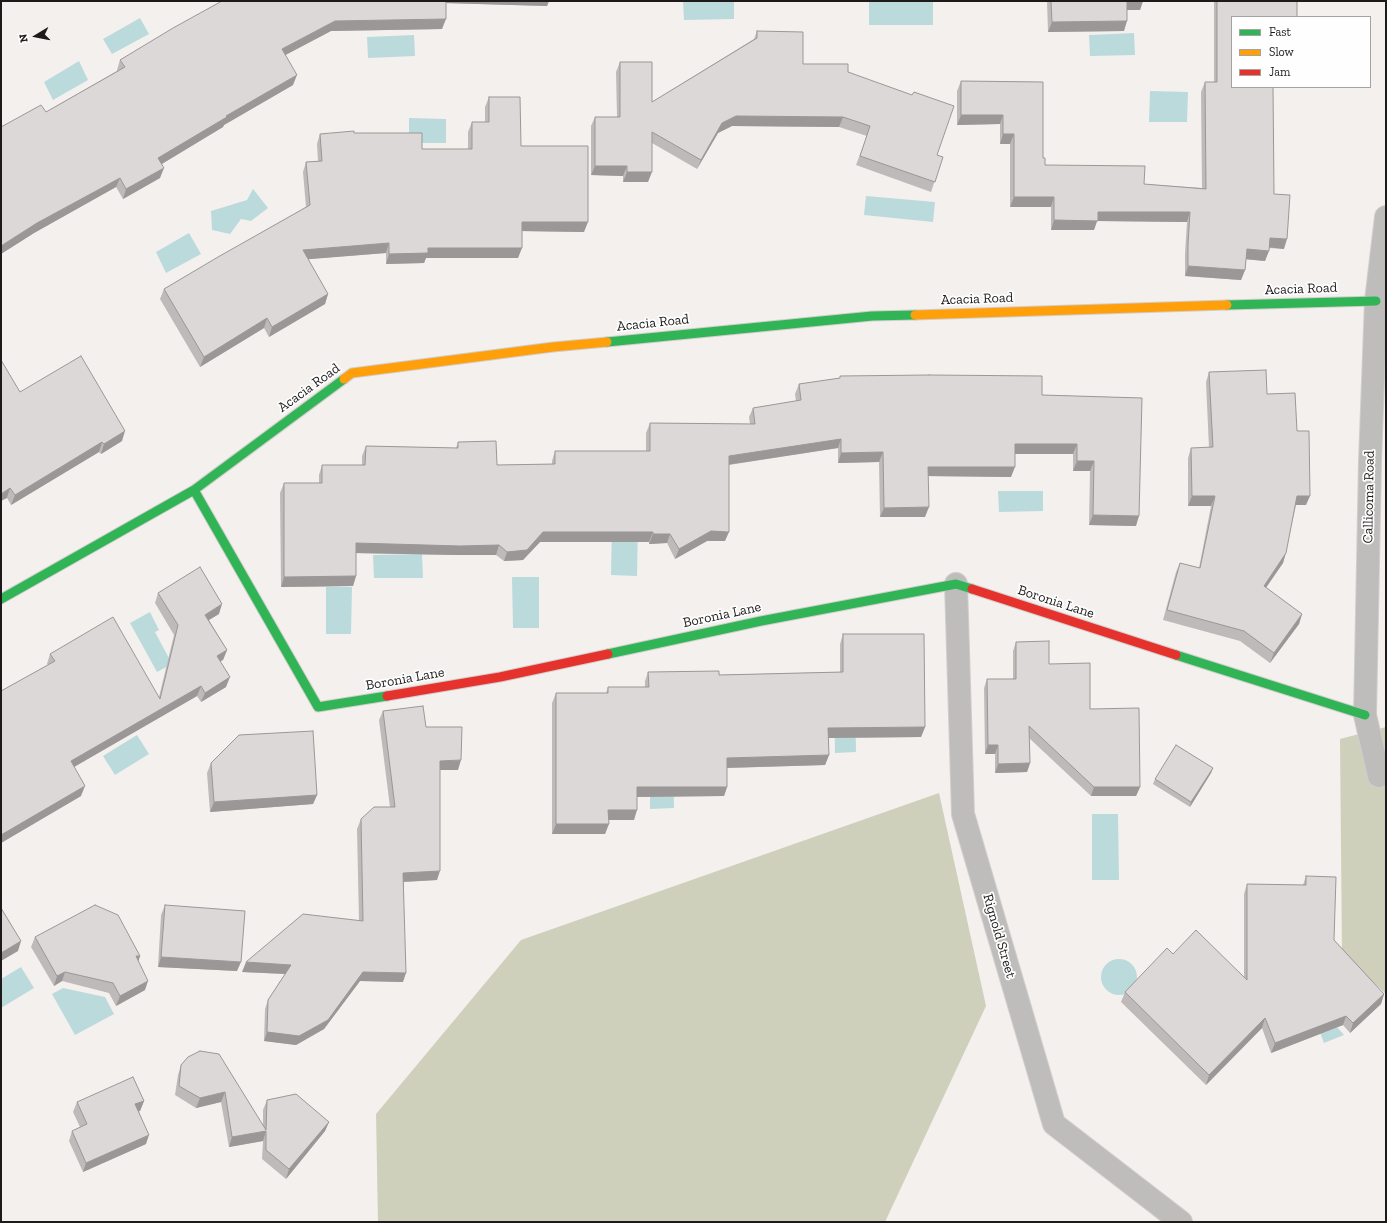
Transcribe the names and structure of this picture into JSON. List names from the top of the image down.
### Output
{
  "streets": {
    "street": [
      "Acacia Road",
      "Callicoma Road",
      "Boronia Lane",
      "Rignold Street"
    ]
  },
  "crossings": [
    ["Acacia Road", "Callicoma Road"],
    ["Acacia Road", "Boronia Lane"],
    ["Callicoma Road", "Boronia Lane"],
    ["Boronia Lane", "Rignold Street"]
  ],
  "legend": ["Fast", "Slow", "Jam"],
  "north": "left"
}
